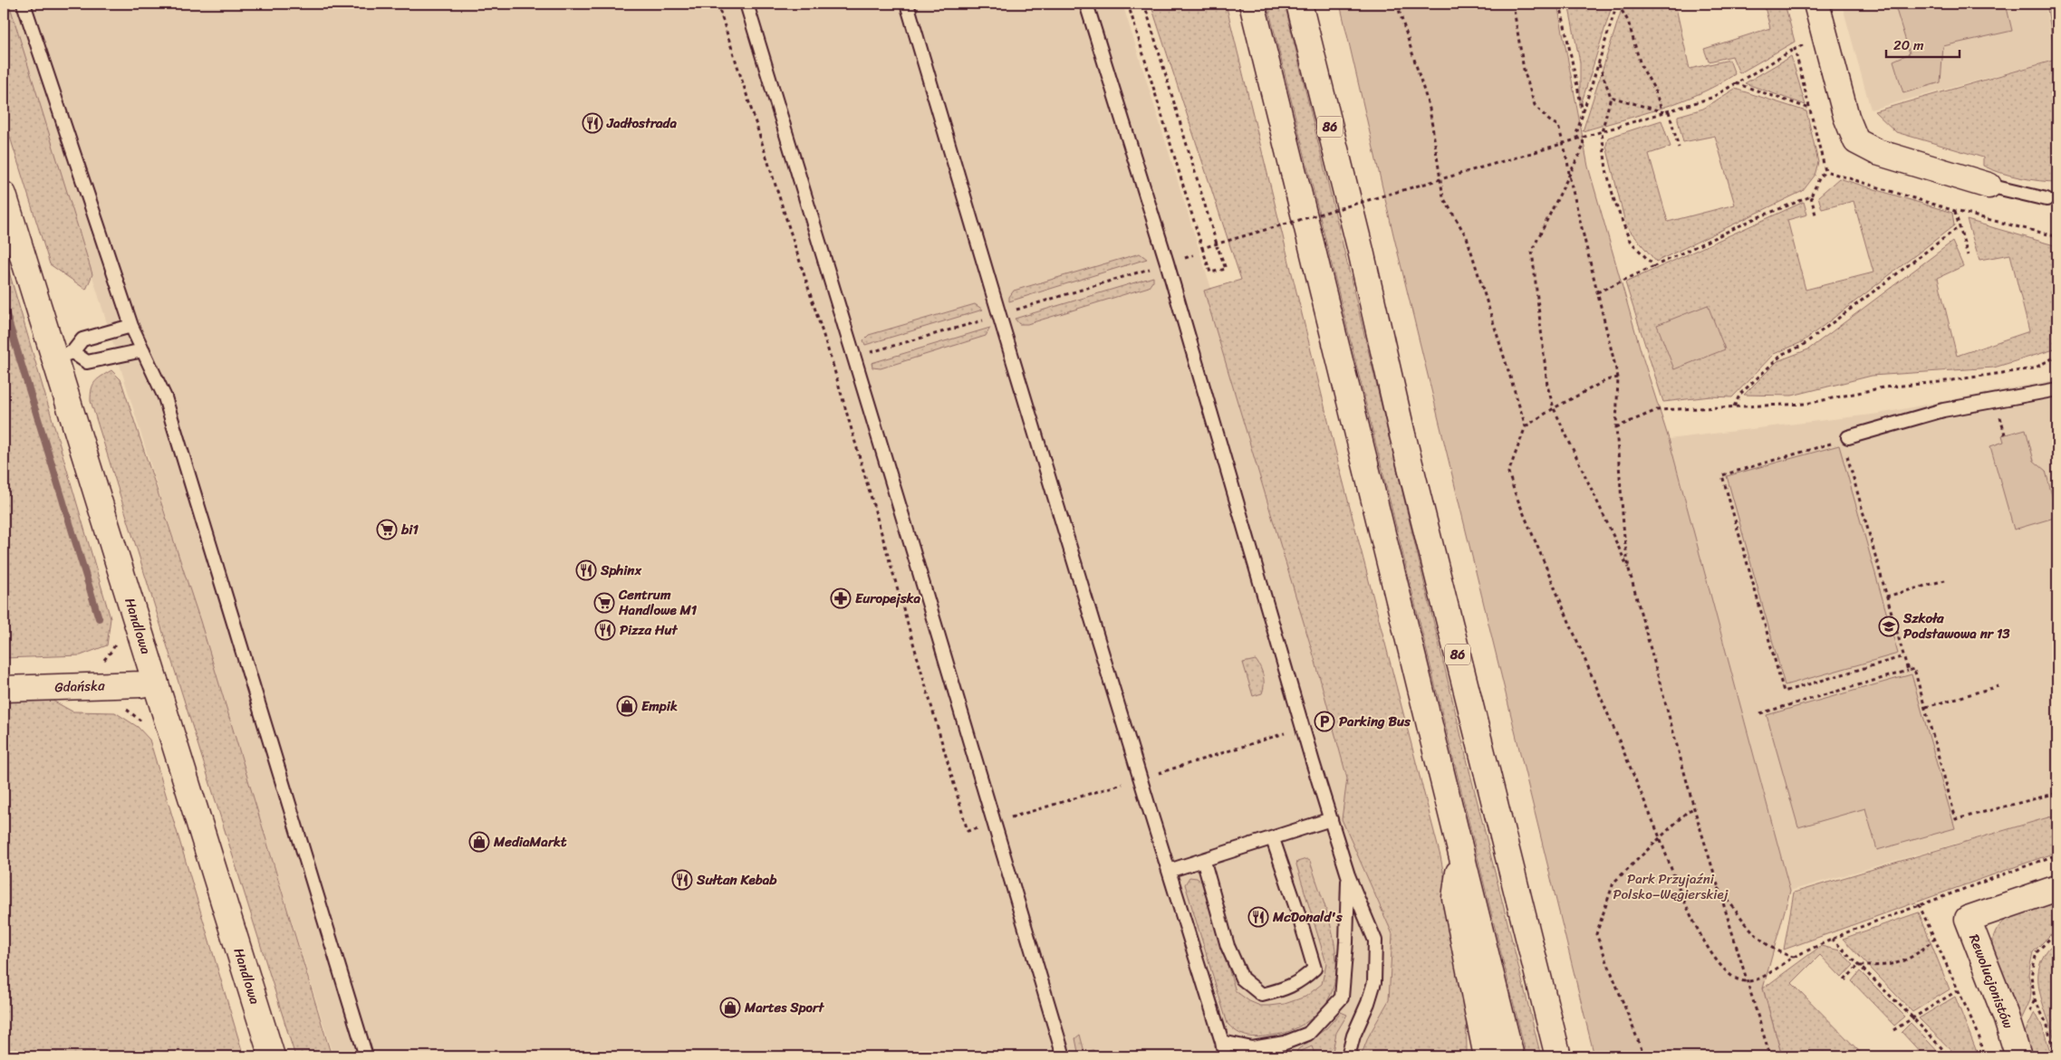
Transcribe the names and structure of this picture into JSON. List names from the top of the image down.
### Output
{
  "streets": {
    "main road": [
      "86",
      "Handlowa",
      "Gdańska",
      "Rewolucjonistów"
    ]
  },
  "crossings": [
    ["Handlowa", "Gdańska"]
  ],
  "parks": ["Park Przyjaźni Polsko–Węgierskiej"],
  "places": {
    "restaurant": [
      "Jadłostrada",
      "Sphinx",
      "Pizza Hut",
      "Sułtan Kebab",
      "McDonald's"
    ],
    "supermarket": ["bi1", "Centrum Handlowe M1"],
    "pharmacy": ["Europejska"],
    "school or university": ["Szkoła Podstawowa nr 13"],
    "shop": ["Empik", "MediaMarkt", "Martes Sport"],
    "parking": ["Parking Bus"]
  },
  "scale_bar": "20 m"
}
